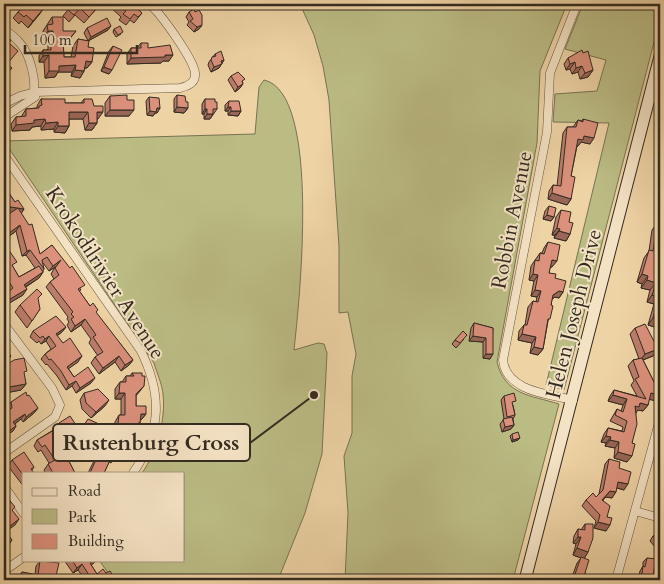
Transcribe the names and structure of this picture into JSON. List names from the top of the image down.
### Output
{
  "streets": {
    "street": ["Robbin Avenue", "Krokodilrivier Avenue", "Helen Joseph Drive"]
  },
  "crossings": [
    ["Robbin Avenue", "Helen Joseph Drive"]
  ],
  "places": ["Rustenburg Cross"],
  "legend": ["Road", "Park", "Building"],
  "scale_bar": "100 m"
}
